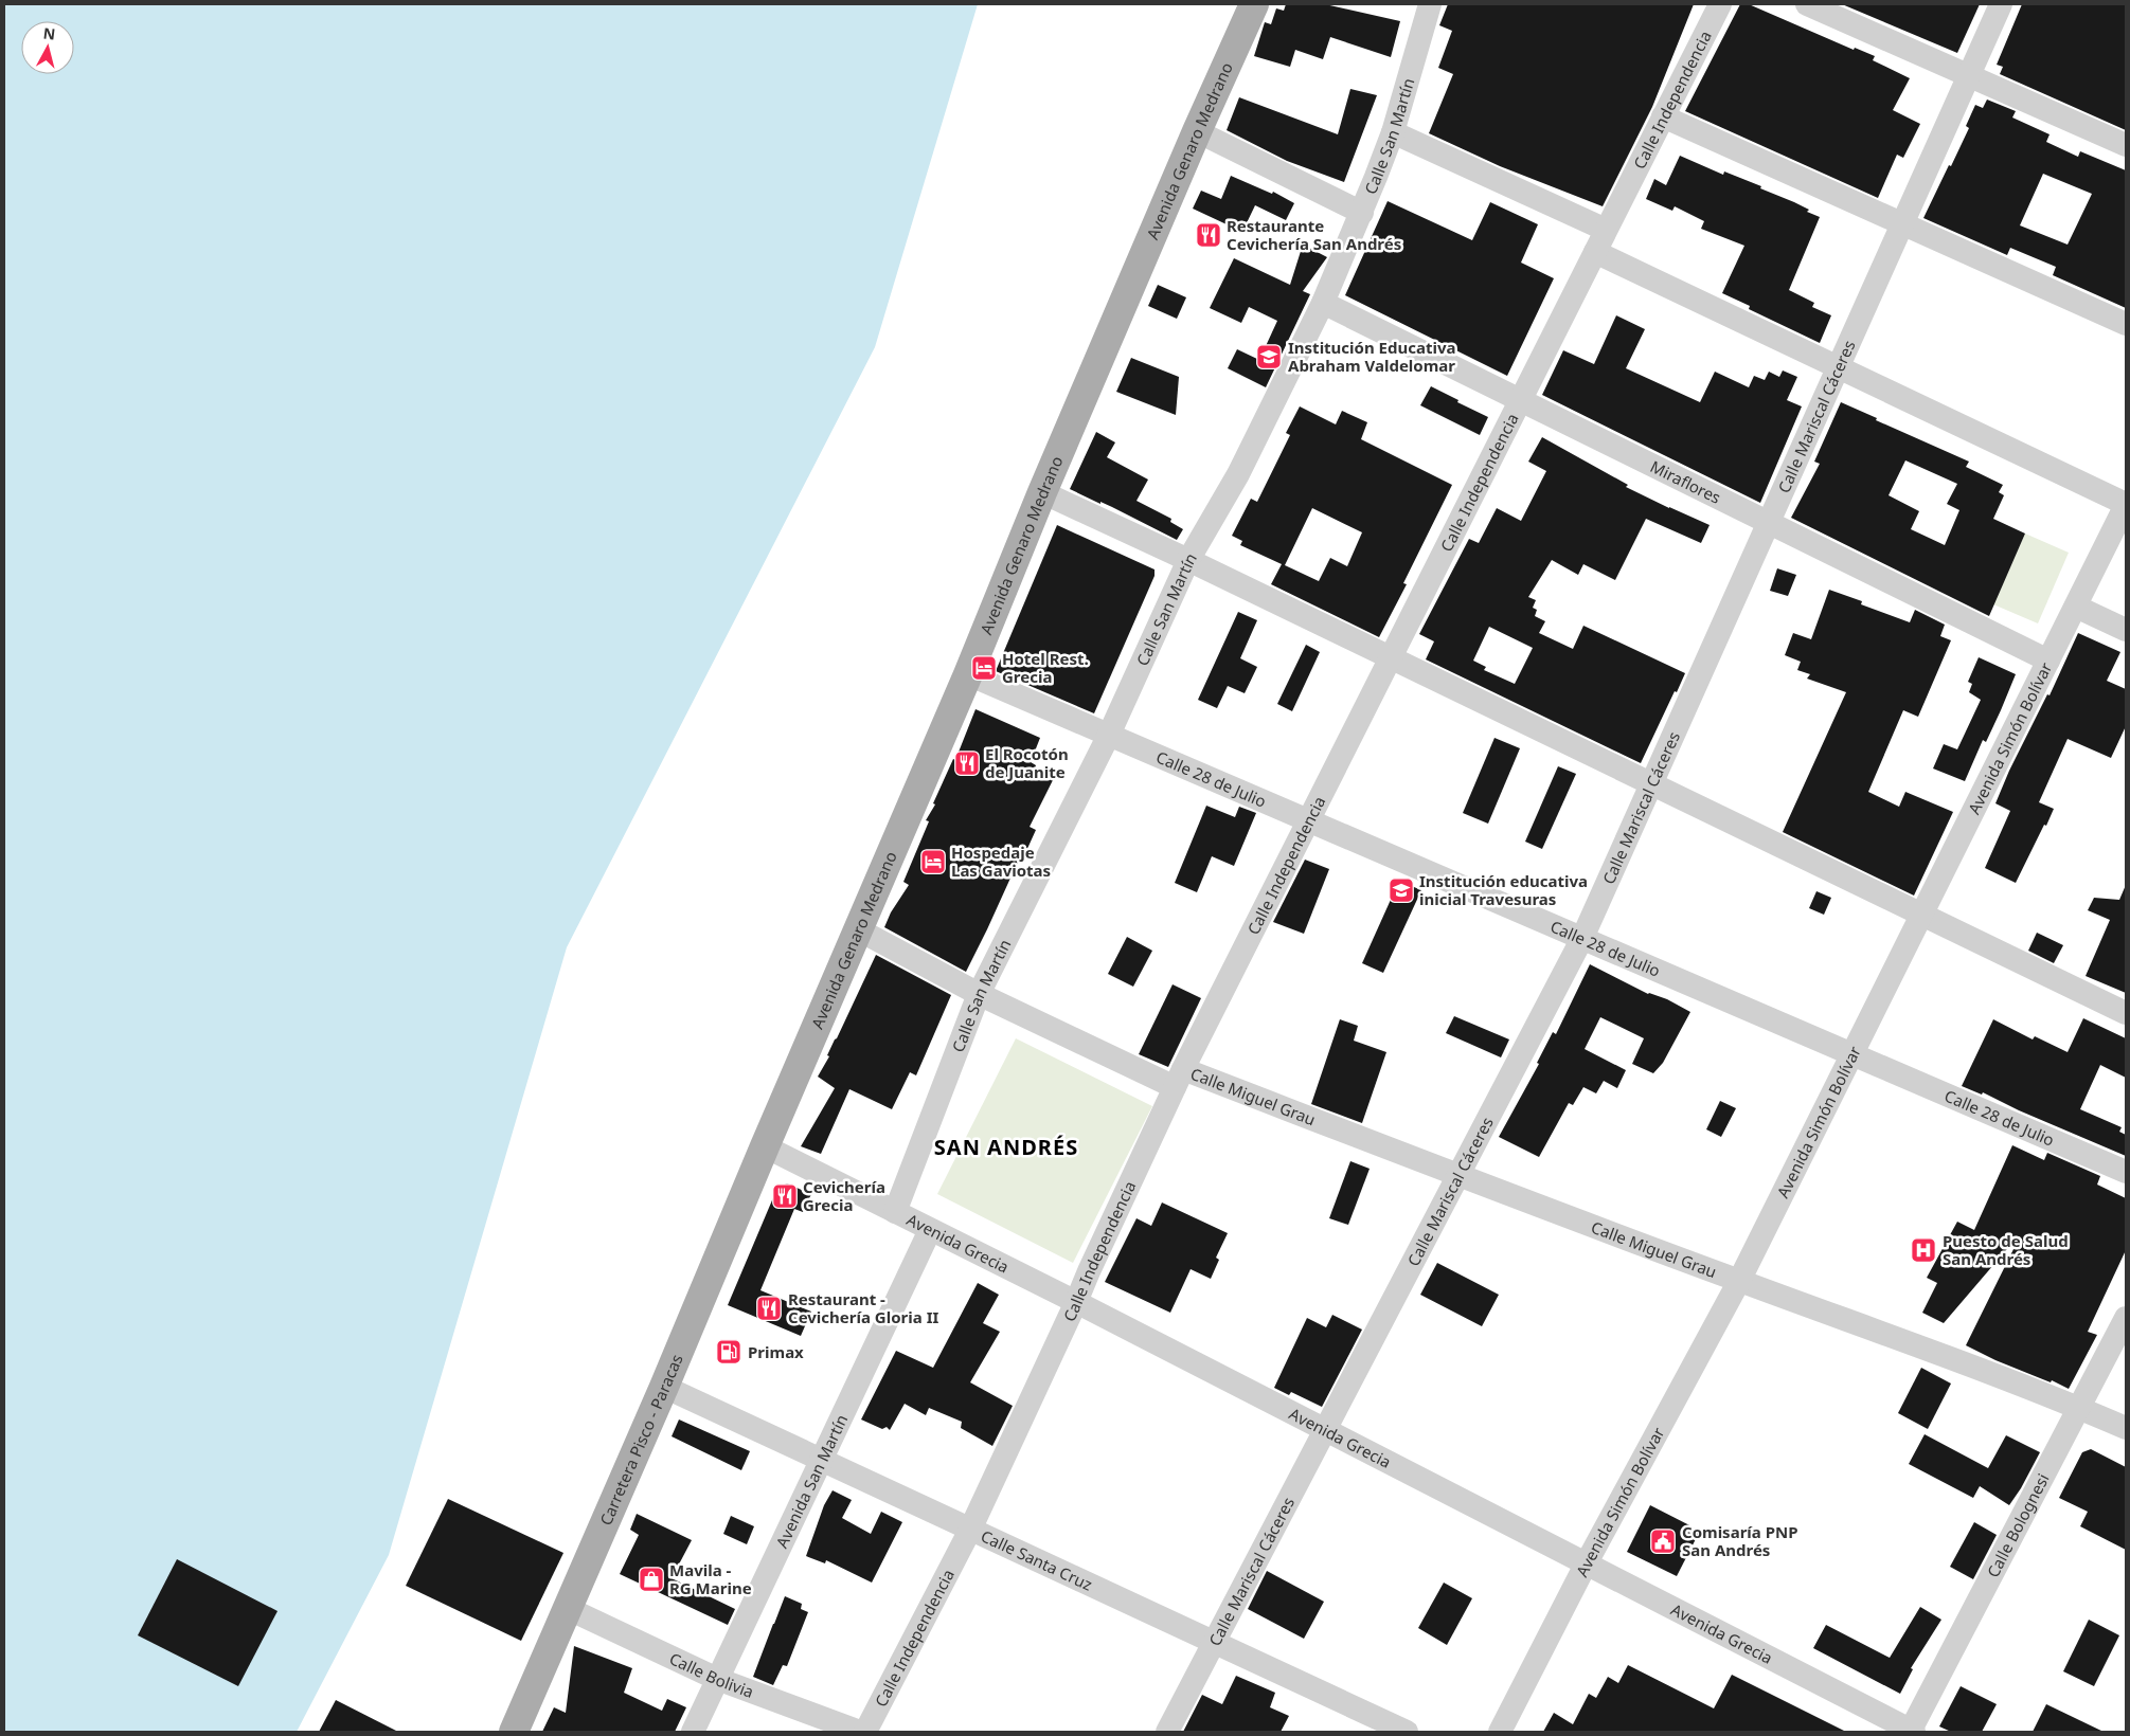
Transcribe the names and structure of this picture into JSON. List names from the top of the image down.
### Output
{
  "streets": {
    "main road": ["Avenida Genaro Medrano", "Carretera Pisco - Paracas"],
    "street": [
      "Calle Independencia",
      "Calle San Martín",
      "Calle Mariscal Cáceres",
      "Miraflores",
      "Avenida Simón Bolívar",
      "Calle 28 de Julio",
      "Calle Miguel Grau",
      "Avenida Grecia",
      "Avenida San Martín",
      "Calle Bolognesi",
      "Calle Santa Cruz",
      "Calle Bolivia"
    ]
  },
  "crossings": [
    ["Calle Independencia", "Miraflores"],
    ["Calle Independencia", "Calle 28 de Julio"],
    ["Calle Independencia", "Calle Miguel Grau"],
    ["Calle Independencia", "Avenida Grecia"],
    ["Calle Independencia", "Calle Santa Cruz"],
    ["Calle San Martín", "Miraflores"],
    ["Calle San Martín", "Calle 28 de Julio"],
    ["Calle San Martín", "Calle Miguel Grau"],
    ["Calle San Martín", "Avenida Grecia"],
    ["Avenida Genaro Medrano", "Calle 28 de Julio"],
    ["Avenida Genaro Medrano", "Calle Miguel Grau"],
    ["Avenida Genaro Medrano", "Avenida Grecia"],
    ["Avenida Genaro Medrano", "Carretera Pisco - Paracas"],
    ["Calle Mariscal Cáceres", "Miraflores"],
    ["Calle Mariscal Cáceres", "Calle 28 de Julio"],
    ["Calle Mariscal Cáceres", "Calle Miguel Grau"],
    ["Calle Mariscal Cáceres", "Avenida Grecia"],
    ["Calle Mariscal Cáceres", "Calle Santa Cruz"],
    ["Miraflores", "Avenida Simón Bolívar"],
    ["Avenida Simón Bolívar", "Calle 28 de Julio"],
    ["Avenida Simón Bolívar", "Calle Miguel Grau"],
    ["Avenida Simón Bolívar", "Avenida Grecia"],
    ["Calle Miguel Grau", "Calle Bolognesi"],
    ["Avenida Grecia", "Carretera Pisco - Paracas"],
    ["Avenida Grecia", "Avenida San Martín"],
    ["Avenida Grecia", "Calle Bolognesi"],
    ["Carretera Pisco - Paracas", "Calle Santa Cruz"],
    ["Carretera Pisco - Paracas", "Calle Bolivia"],
    ["Avenida San Martín", "Calle Santa Cruz"],
    ["Avenida San Martín", "Calle Bolivia"]
  ],
  "districts": ["SAN ANDRÉS"],
  "places": {
    "restaurant": [
      "Restaurante Cevichería San Andrés",
      "El Rocotón de Juanite",
      "Cevichería Grecia",
      "Restaurant - Cevichería Gloria II"
    ],
    "school or university": ["Institución Educativa Abraham Valdelomar", "Institución educativa inicial Travesuras"],
    "hotel": ["Hotel Rest. Grecia", "Hospedaje Las Gaviotas"],
    "hospital": ["Puesto de Salud San Andrés"],
    "fuel station": ["Primax"],
    "public building": ["Comisaría PNP San Andrés"],
    "shop": ["Mavila - RG Marine"]
  },
  "north": "top"
}
